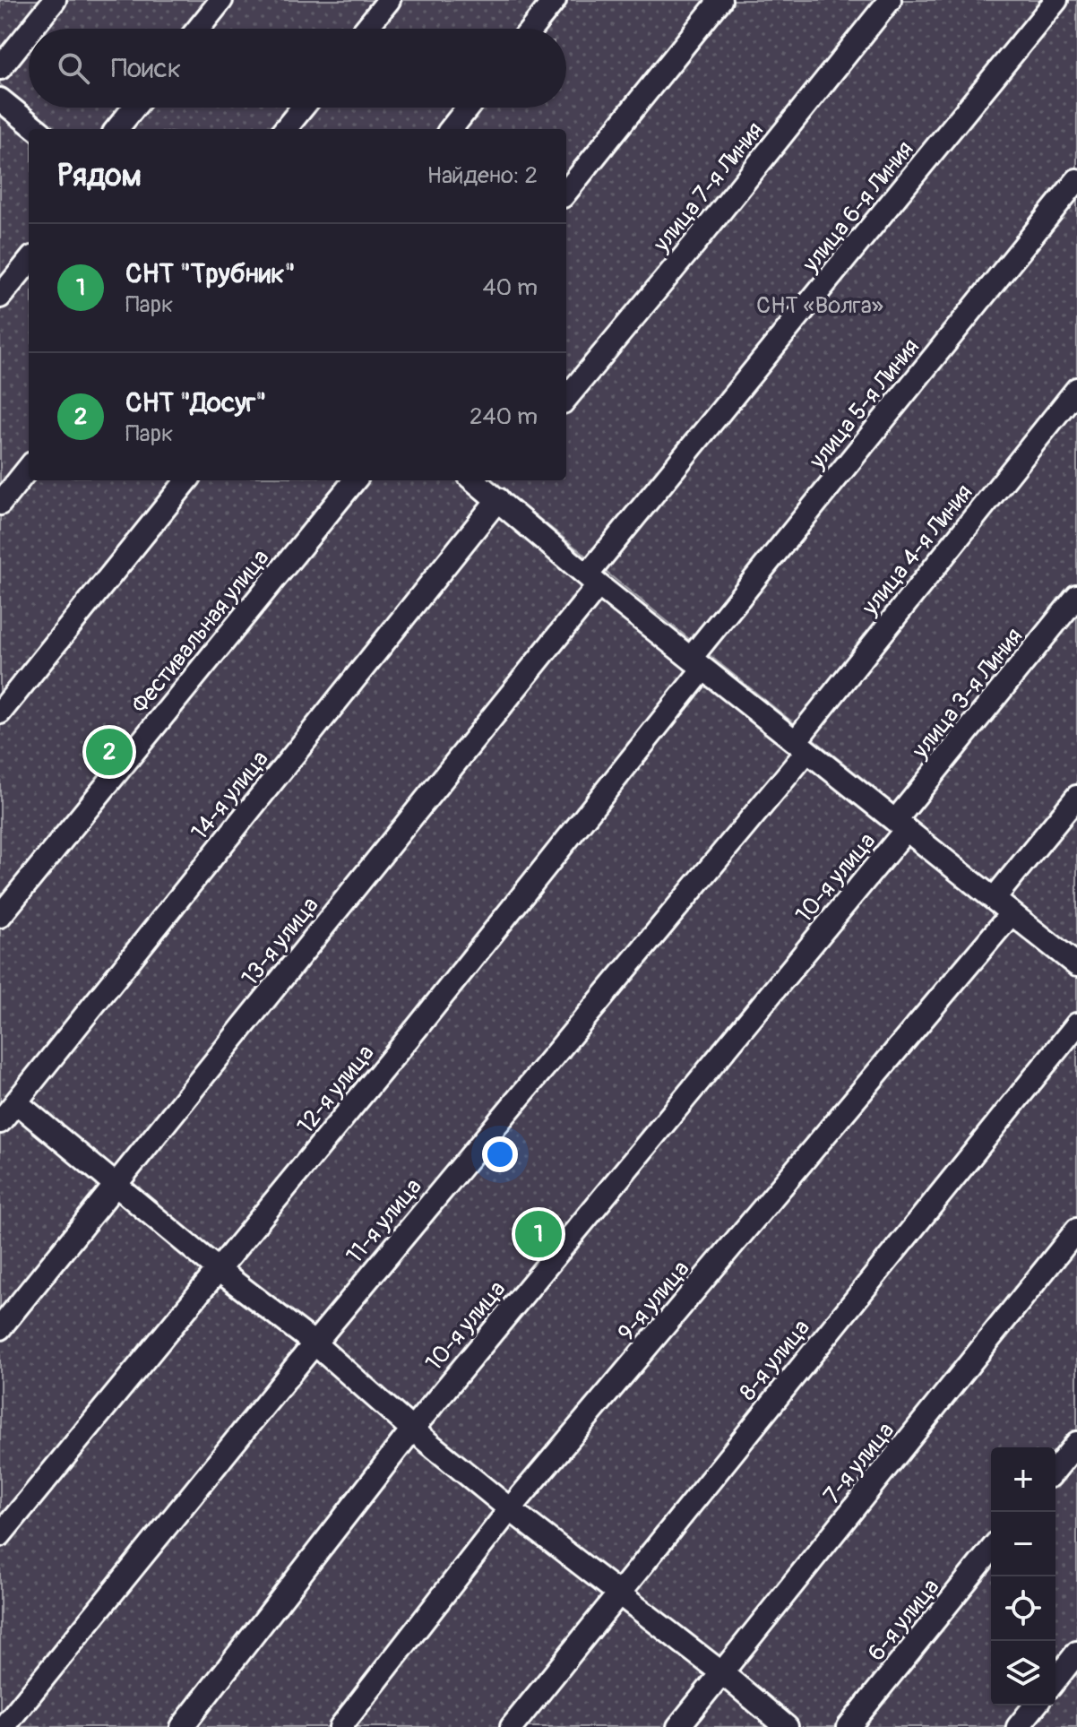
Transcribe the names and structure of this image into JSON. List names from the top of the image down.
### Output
{
  "streets": {
    "street": [
      "улица 7-я Линия",
      "улица 6-я Линия",
      "улица 5-я Линия",
      "улица 4-я Линия",
      "Фестивальная улица",
      "улица 3-я Линия",
      "14-я улица",
      "10-я улица",
      "13-я улица",
      "12-я улица",
      "11-я улица",
      "9-я улица",
      "8-я улица",
      "7-я улица",
      "6-я улица"
    ]
  },
  "crossings": [
    ["улица 6-я Линия", "13-я улица"],
    ["улица 5-я Линия", "12-я улица"],
    ["улица 4-я Линия", "11-я улица"],
    ["улица 3-я Линия", "10-я улица"]
  ],
  "parks": ["СНТ «Волга»"],
  "page": {
    "search": "Поиск",
    "heading": ["Рядом", "Найдено: 2"],
    "list": [
      {
        "mark": "1",
        "name": "СНТ \"Трубник\"",
        "note": "Парк",
        "value": "40 m"
      },
      {
        "mark": "2",
        "name": "СНТ \"Досуг\"",
        "note": "Парк",
        "value": "240 m"
      }
    ],
    "pins": ["2", "1"],
    "map_buttons": ["+", "−"]
  }
}
